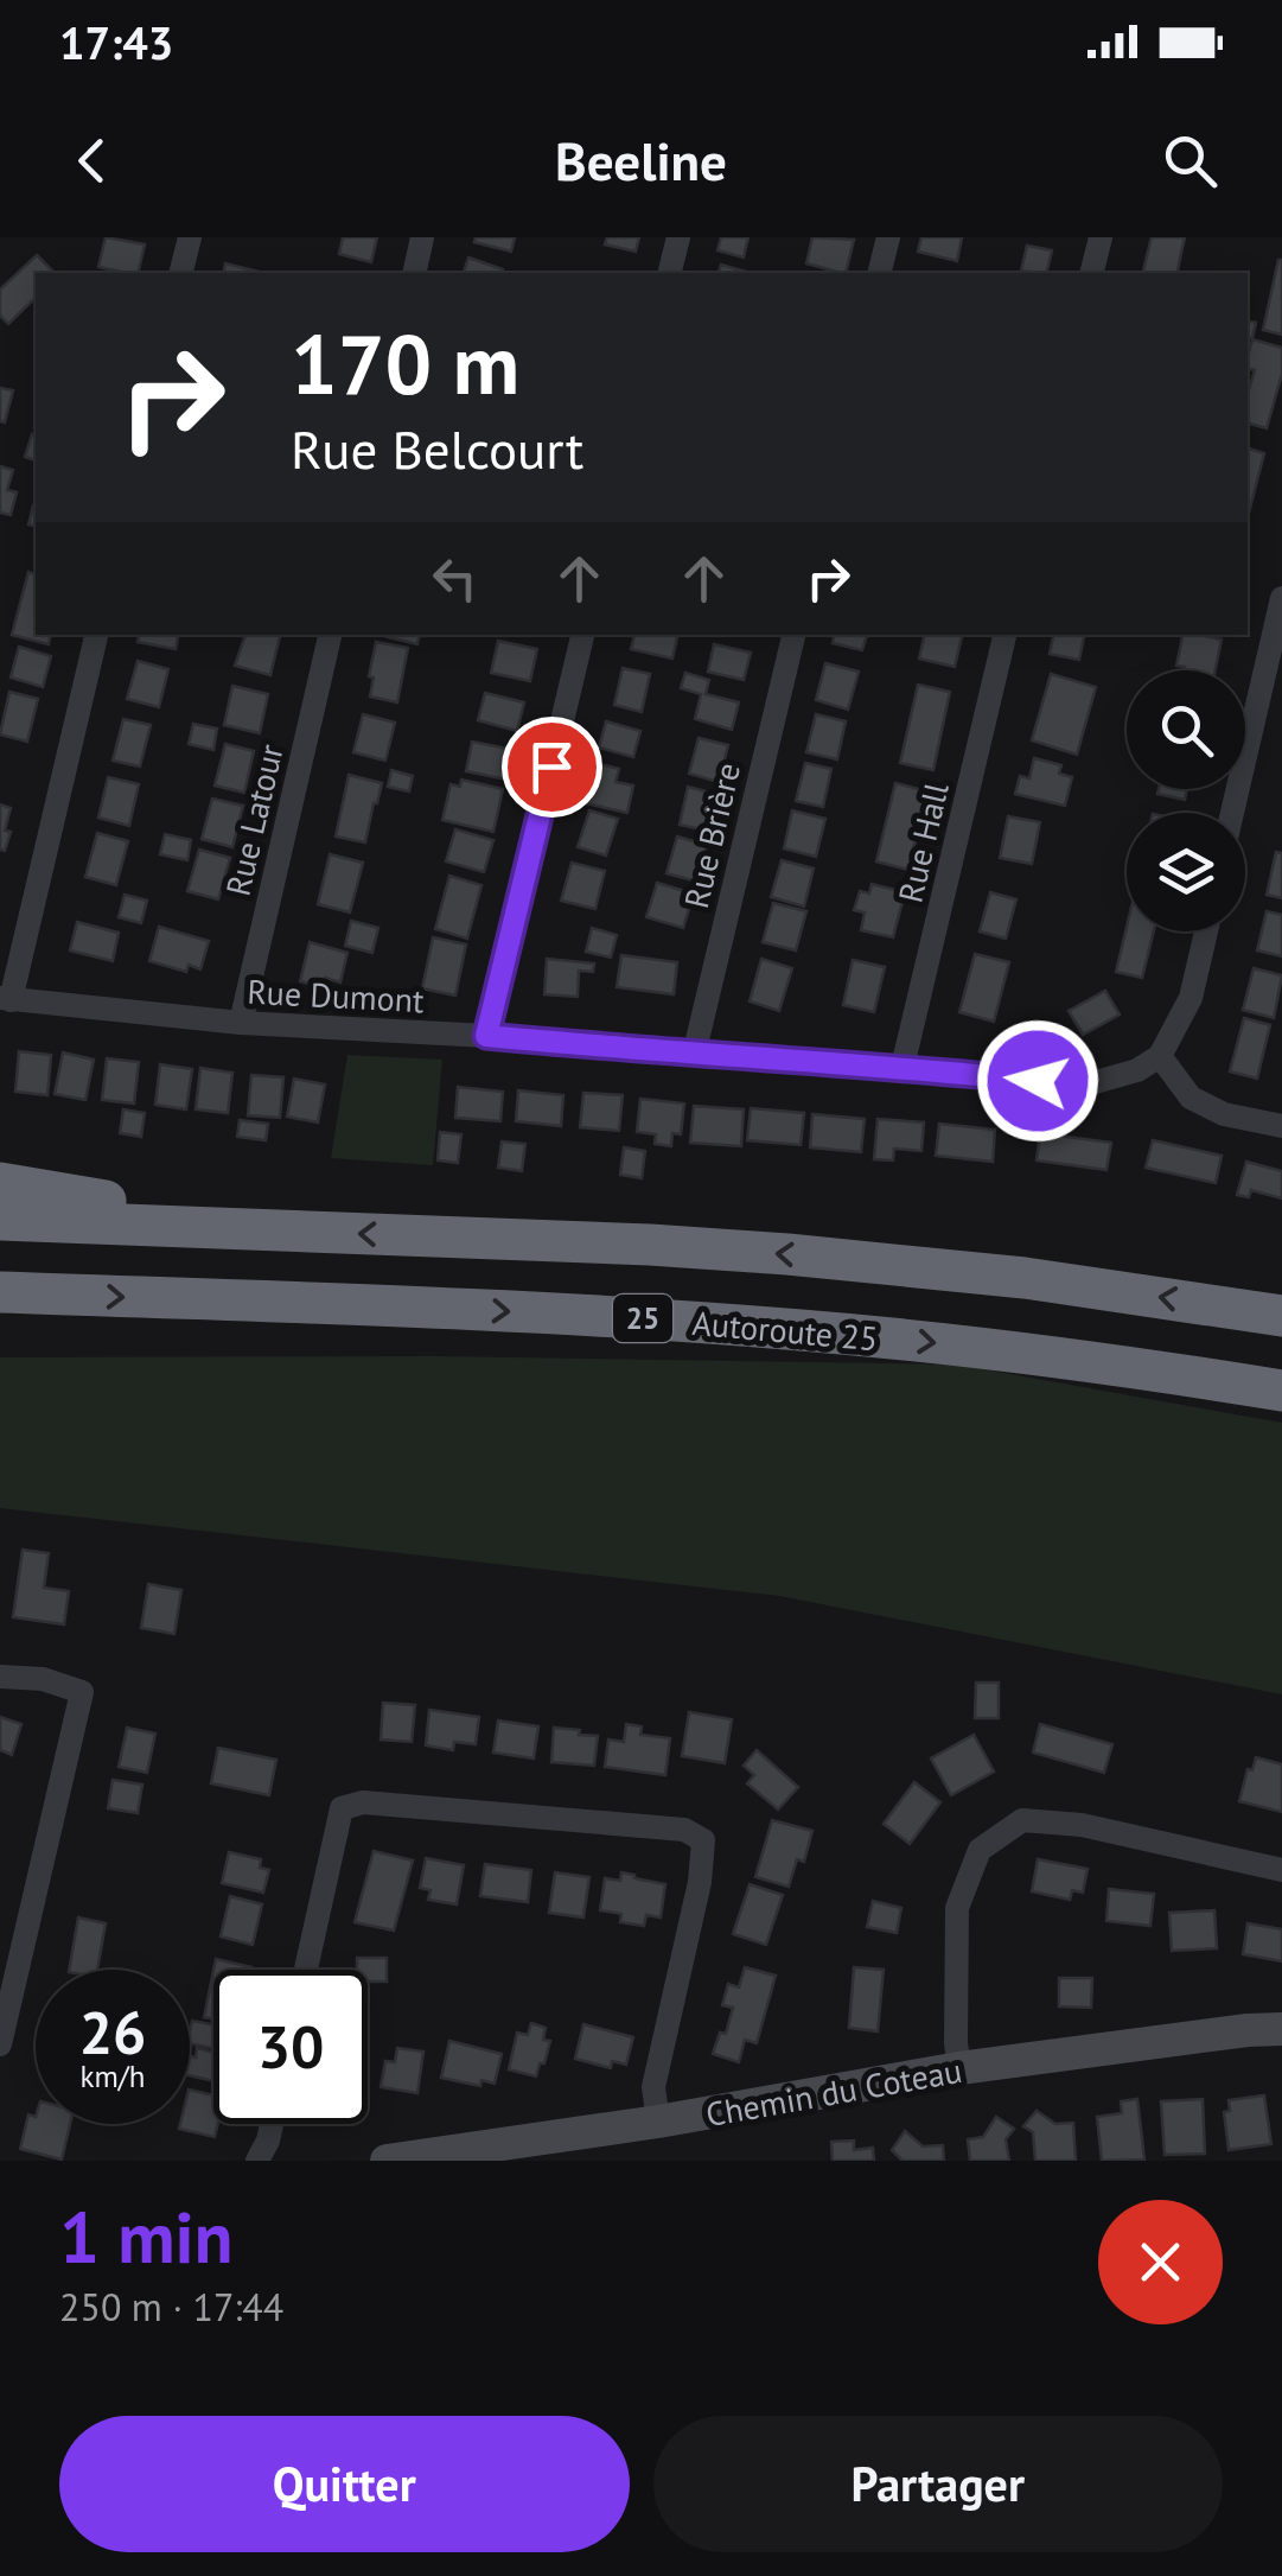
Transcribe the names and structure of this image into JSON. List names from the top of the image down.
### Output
{
  "streets": {
    "highway": ["25", "Autoroute 25"],
    "street": [
      "Rue Latour",
      "Rue Brière",
      "Rue Hall",
      "Rue Dumont",
      "Chemin du Coteau"
    ]
  },
  "crossings": [
    ["Rue Latour", "Rue Dumont"],
    ["Rue Brière", "Rue Dumont"],
    ["Rue Hall", "Rue Dumont"]
  ],
  "page": {
    "status": "17:43",
    "header": "Beeline",
    "turn": ["170 m", "Rue Belcourt"],
    "speed": "26 km/h",
    "limit": "30",
    "heading": ["1 min", "250 m · 17:44"],
    "buttons": ["Quitter", "Partager"]
  }
}
